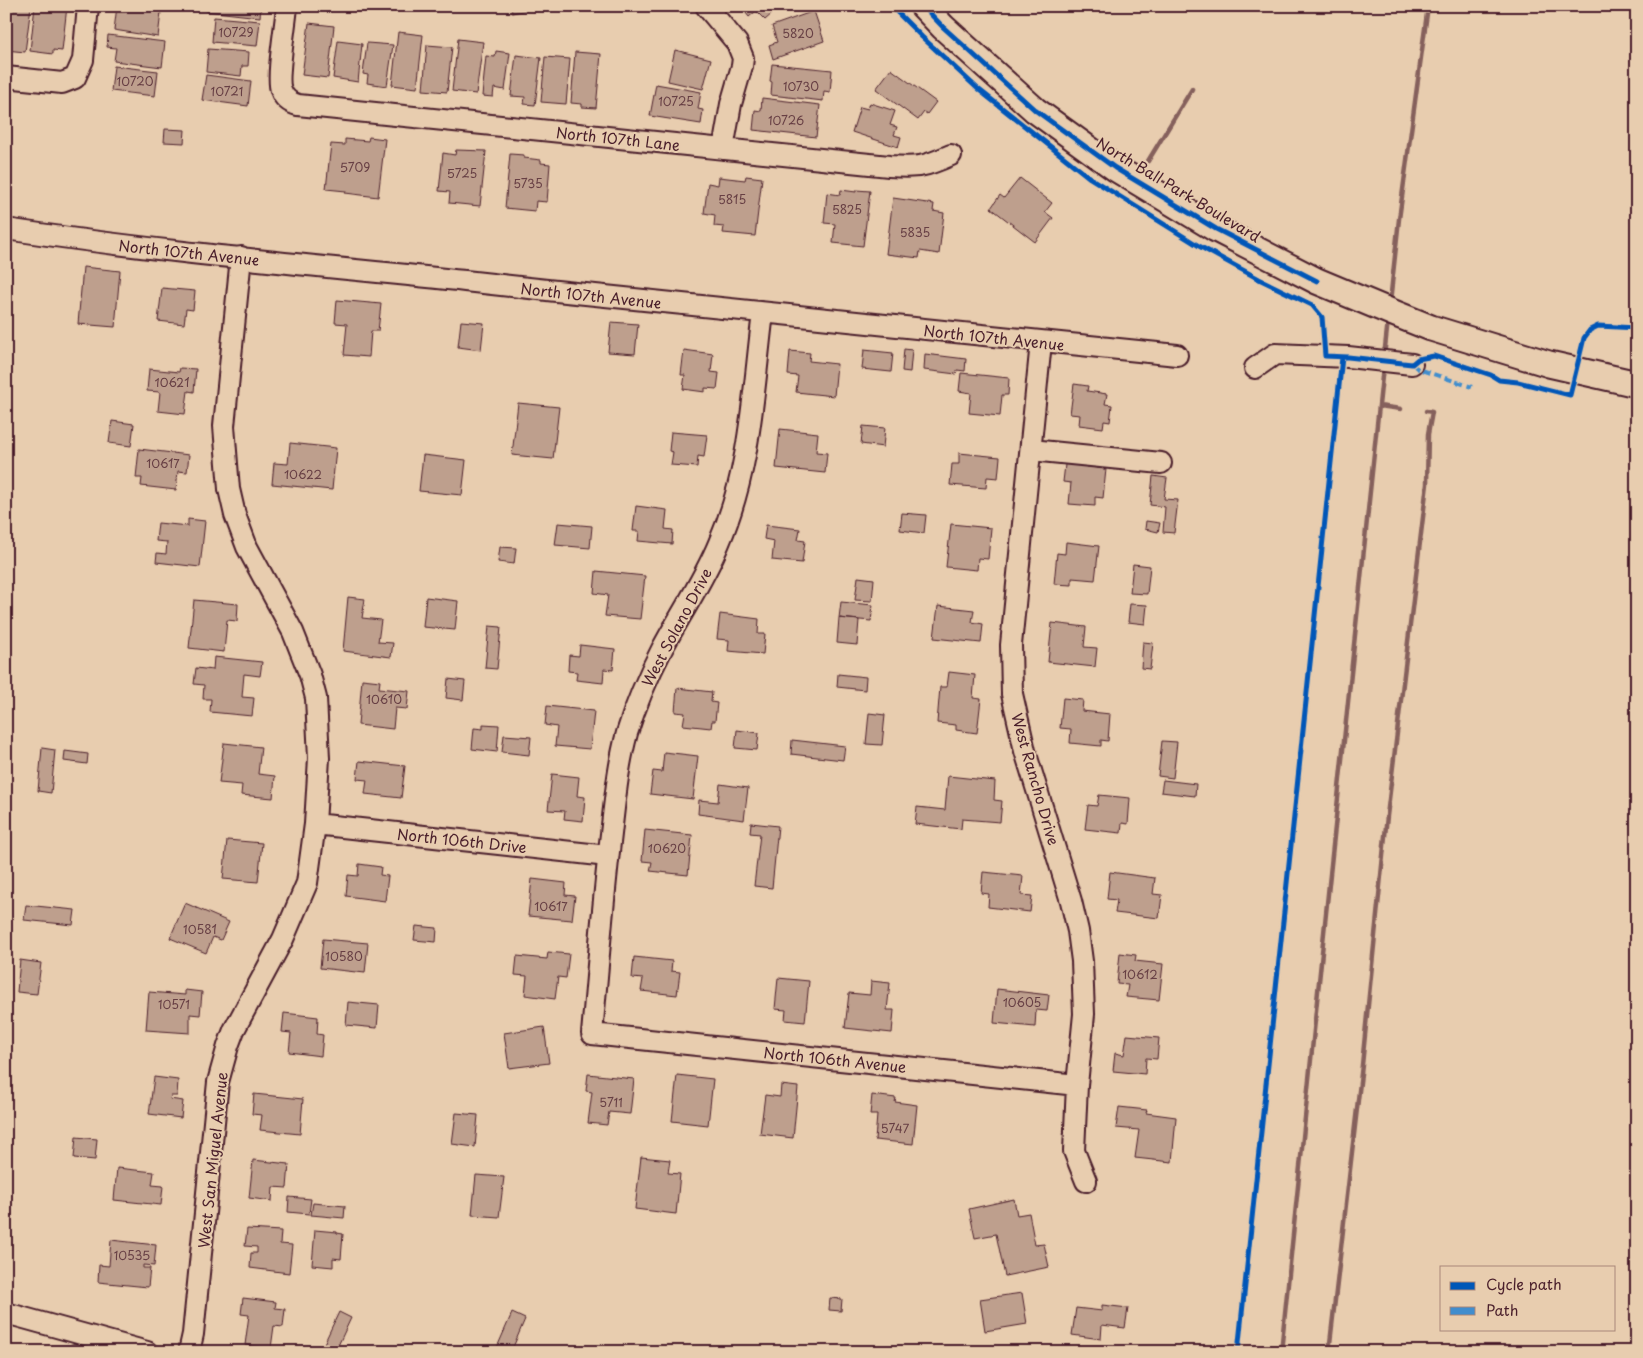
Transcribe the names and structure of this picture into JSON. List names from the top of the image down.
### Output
{
  "streets": {
    "main road": ["North Ball Park Boulevard"],
    "street": [
      "North 107th Lane",
      "North 107th Avenue",
      "West Solano Drive",
      "West Rancho Drive",
      "North 106th Drive",
      "North 106th Avenue",
      "West San Miguel Avenue"
    ]
  },
  "crossings": [
    ["North 107th Avenue", "West Solano Drive"],
    ["North 107th Avenue", "West Rancho Drive"],
    ["North 107th Avenue", "West San Miguel Avenue"],
    ["West Solano Drive", "North 106th Drive"],
    ["West Solano Drive", "North 106th Avenue"],
    ["West Rancho Drive", "North 106th Avenue"],
    ["North 106th Drive", "West San Miguel Avenue"]
  ],
  "house_numbers": [
    "10729",
    "5820",
    "10720",
    "10730",
    "10721",
    "10725",
    "10726",
    "5709",
    "5725",
    "5735",
    "5815",
    "5825",
    "5835",
    "10621",
    "10617",
    "10622",
    "10610",
    "10620",
    "10617",
    "10581",
    "10580",
    "10612",
    "10605",
    "10571",
    "5711",
    "5747",
    "10535"
  ],
  "legend": ["Cycle path", "Path"]
}
